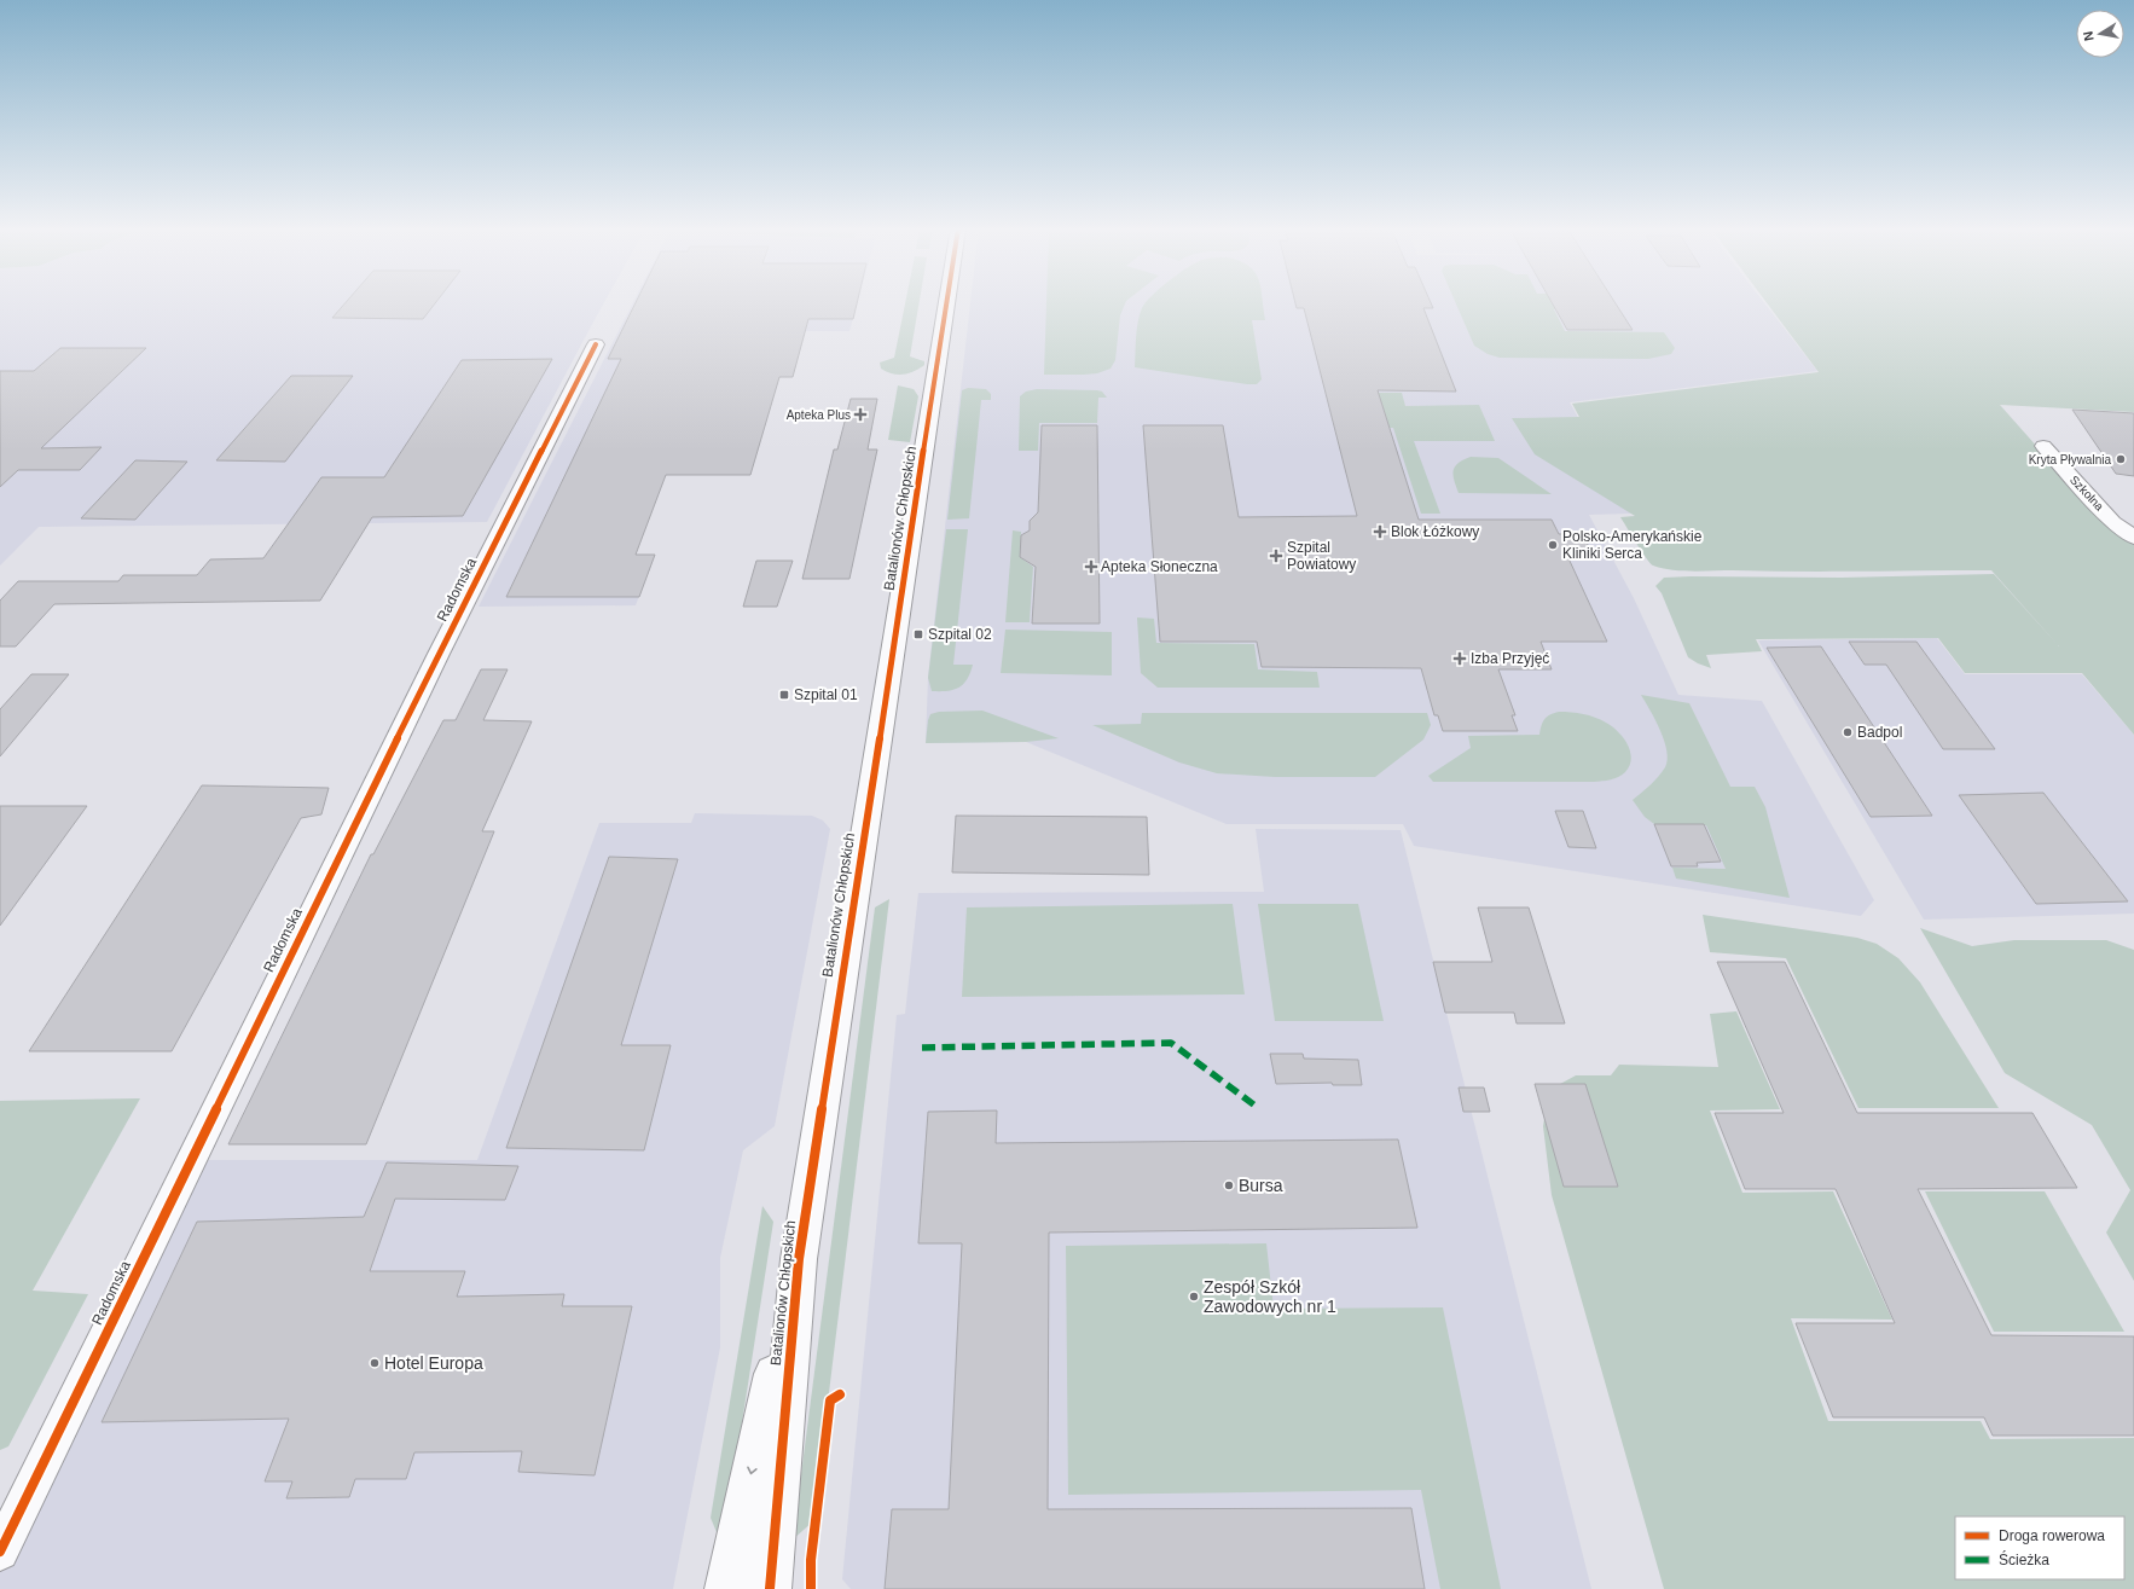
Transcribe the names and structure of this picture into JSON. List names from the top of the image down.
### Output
{
  "streets": {
    "street": ["Szkolna", "Batalionów Chłopskich", "Radomska"]
  },
  "places": {
    "health": [
      "Apteka Plus",
      "Blok Łóżkowy",
      "Szpital Powiatowy",
      "Apteka Słoneczna",
      "Izba Przyjęć"
    ],
    "other": [
      "Kryta Pływalnia",
      "Polsko-Amerykańskie Kliniki Serca",
      "Badpol",
      "Bursa",
      "Zespół Szkół Zawodowych nr 1",
      "Hotel Europa"
    ],
    "transit": ["Szpital 02", "Szpital 01"]
  },
  "legend": ["Droga rowerowa", "Ścieżka"],
  "north": "left"
}
